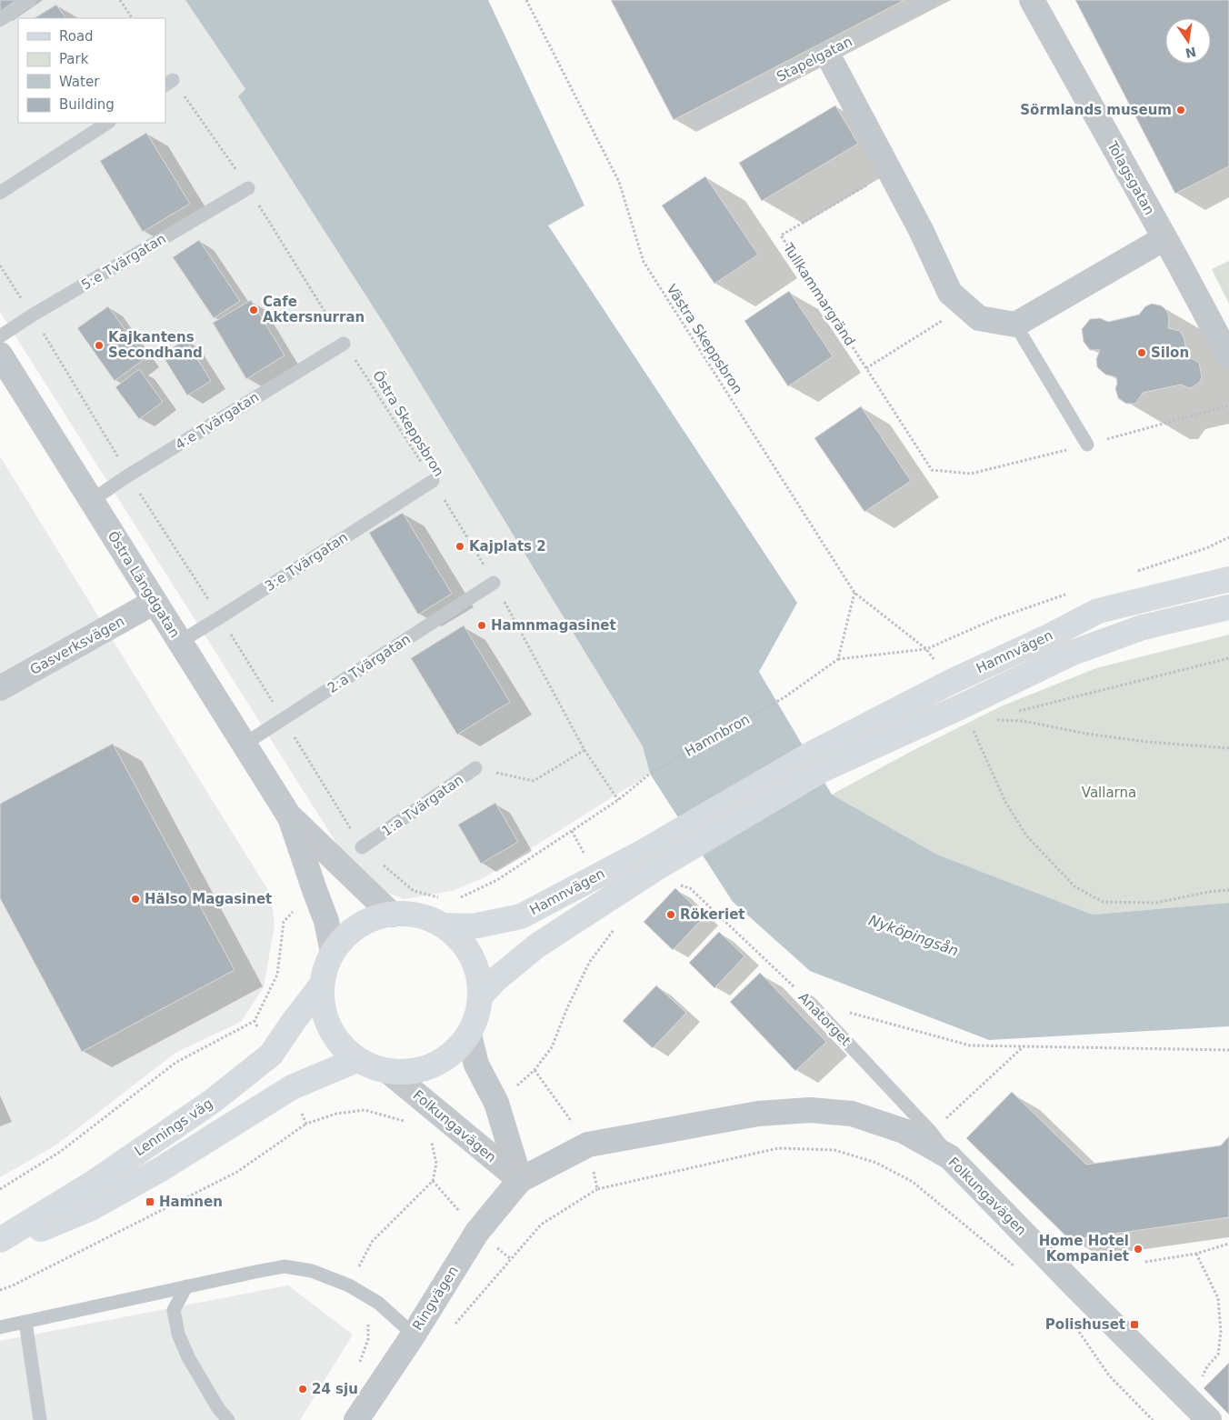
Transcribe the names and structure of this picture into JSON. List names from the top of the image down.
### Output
{
  "streets": {
    "main road": ["Hamnvägen", "Lennings väg"],
    "street": [
      "Tolagsgatan",
      "Östra Längdgatan",
      "Gasverksvägen",
      "Folkungavägen",
      "Ringvägen"
    ],
    "lane": [
      "Stapelgatan",
      "5:e Tvärgatan",
      "4:e Tvärgatan",
      "3:e Tvärgatan",
      "2:a Tvärgatan",
      "1:a Tvärgatan",
      "Anatorget"
    ],
    "path": [
      "Tullkammargränd",
      "Västra Skeppsbron",
      "Östra Skeppsbron",
      "Hamnbron"
    ]
  },
  "crossings": [
    ["5:e Tvärgatan", "Östra Skeppsbron"],
    ["Västra Skeppsbron", "Hamnbron"],
    ["4:e Tvärgatan", "Östra Skeppsbron"],
    ["4:e Tvärgatan", "Östra Längdgatan"],
    ["Östra Skeppsbron", "3:e Tvärgatan"],
    ["Östra Skeppsbron", "2:a Tvärgatan"],
    ["Östra Skeppsbron", "Hamnbron"],
    ["Östra Skeppsbron", "1:a Tvärgatan"],
    ["3:e Tvärgatan", "Östra Längdgatan"],
    ["Östra Längdgatan", "Gasverksvägen"],
    ["Östra Längdgatan", "Hamnvägen"],
    ["Östra Längdgatan", "2:a Tvärgatan"],
    ["Östra Längdgatan", "Folkungavägen"],
    ["Östra Längdgatan", "Lennings väg"],
    ["Hamnvägen", "Folkungavägen"],
    ["Hamnvägen", "Lennings väg"],
    ["Anatorget", "Folkungavägen"],
    ["Folkungavägen", "Lennings väg"],
    ["Folkungavägen", "Ringvägen"]
  ],
  "water": ["Nyköpingsån"],
  "parks": ["Vallarna"],
  "places": {
    "other": [
      "Sörmlands museum",
      "Cafe Aktersnurran",
      "Kajkantens Secondhand",
      "Silon",
      "Kajplats 2",
      "Hamnmagasinet",
      "Hälso Magasinet",
      "Rökeriet",
      "Home Hotel Kompaniet",
      "24 sju"
    ],
    "transit": ["Hamnen", "Polishuset"]
  },
  "legend": [
    "Road",
    "Park",
    "Water",
    "Building"
  ],
  "north": "bottom"
}
